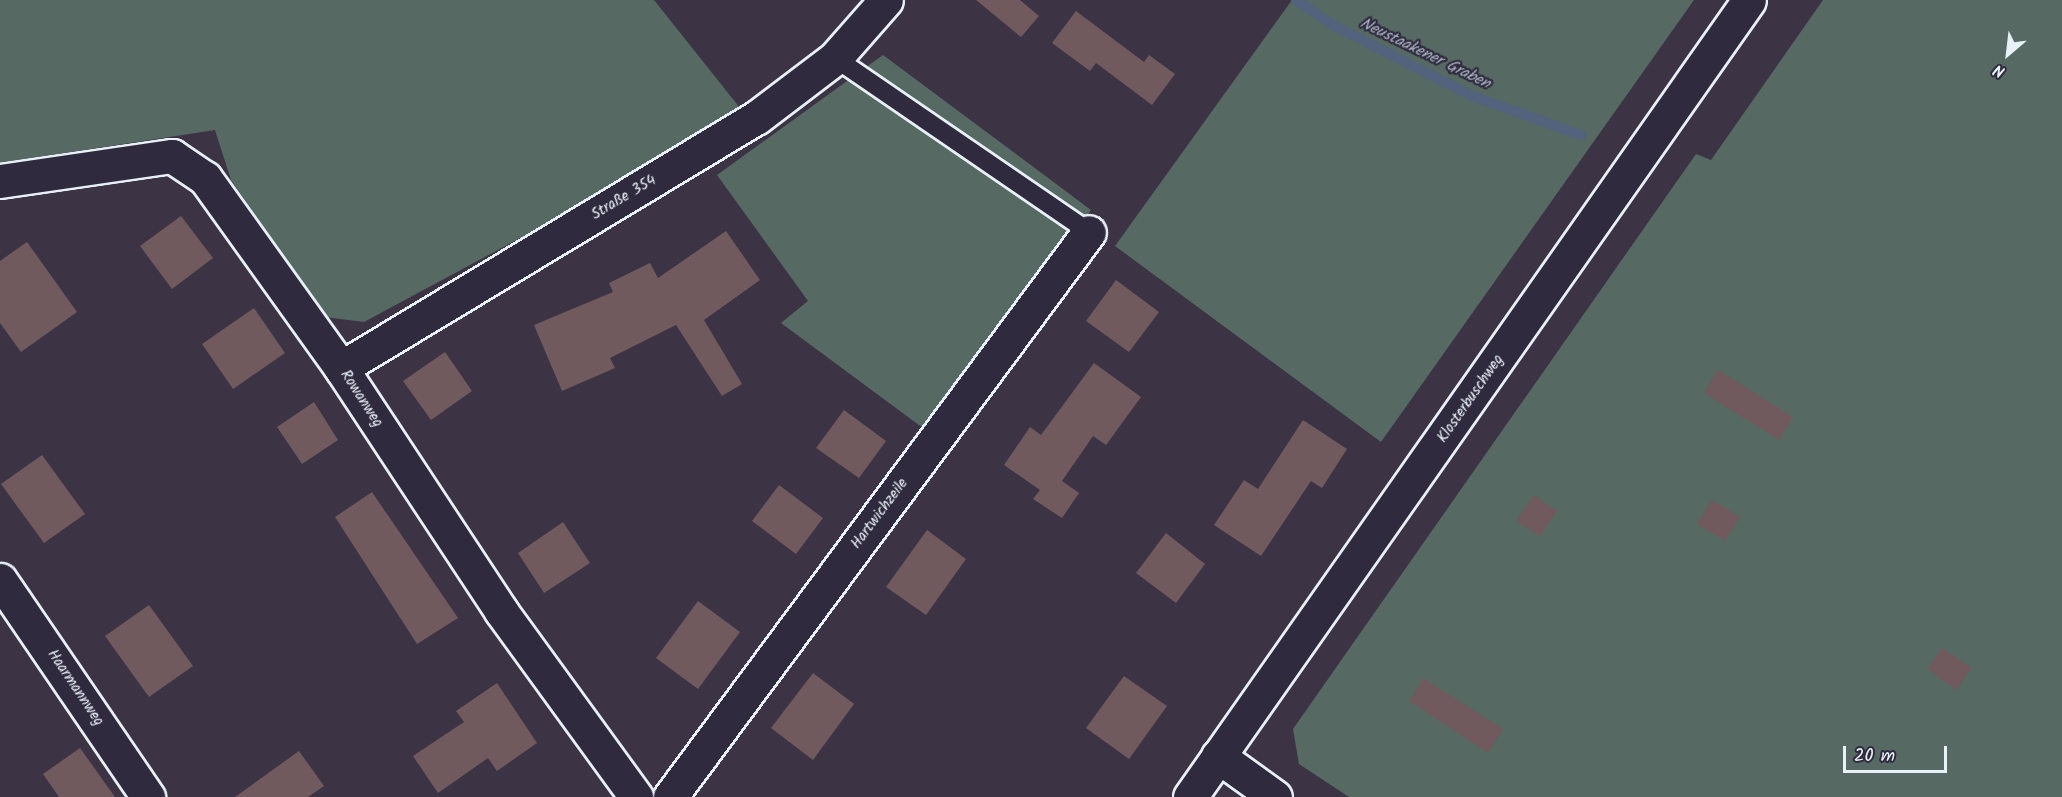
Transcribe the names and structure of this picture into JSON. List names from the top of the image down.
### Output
{
  "streets": {
    "street": [
      "Straße 354",
      "Rowanweg",
      "Klosterbuschweg",
      "Hartwichzeile",
      "Haarmannweg"
    ]
  },
  "crossings": [
    ["Straße 354", "Rowanweg"]
  ],
  "water": ["Neustaakener Graben"],
  "scale_bar": "20 m",
  "north": "bottom left"
}
